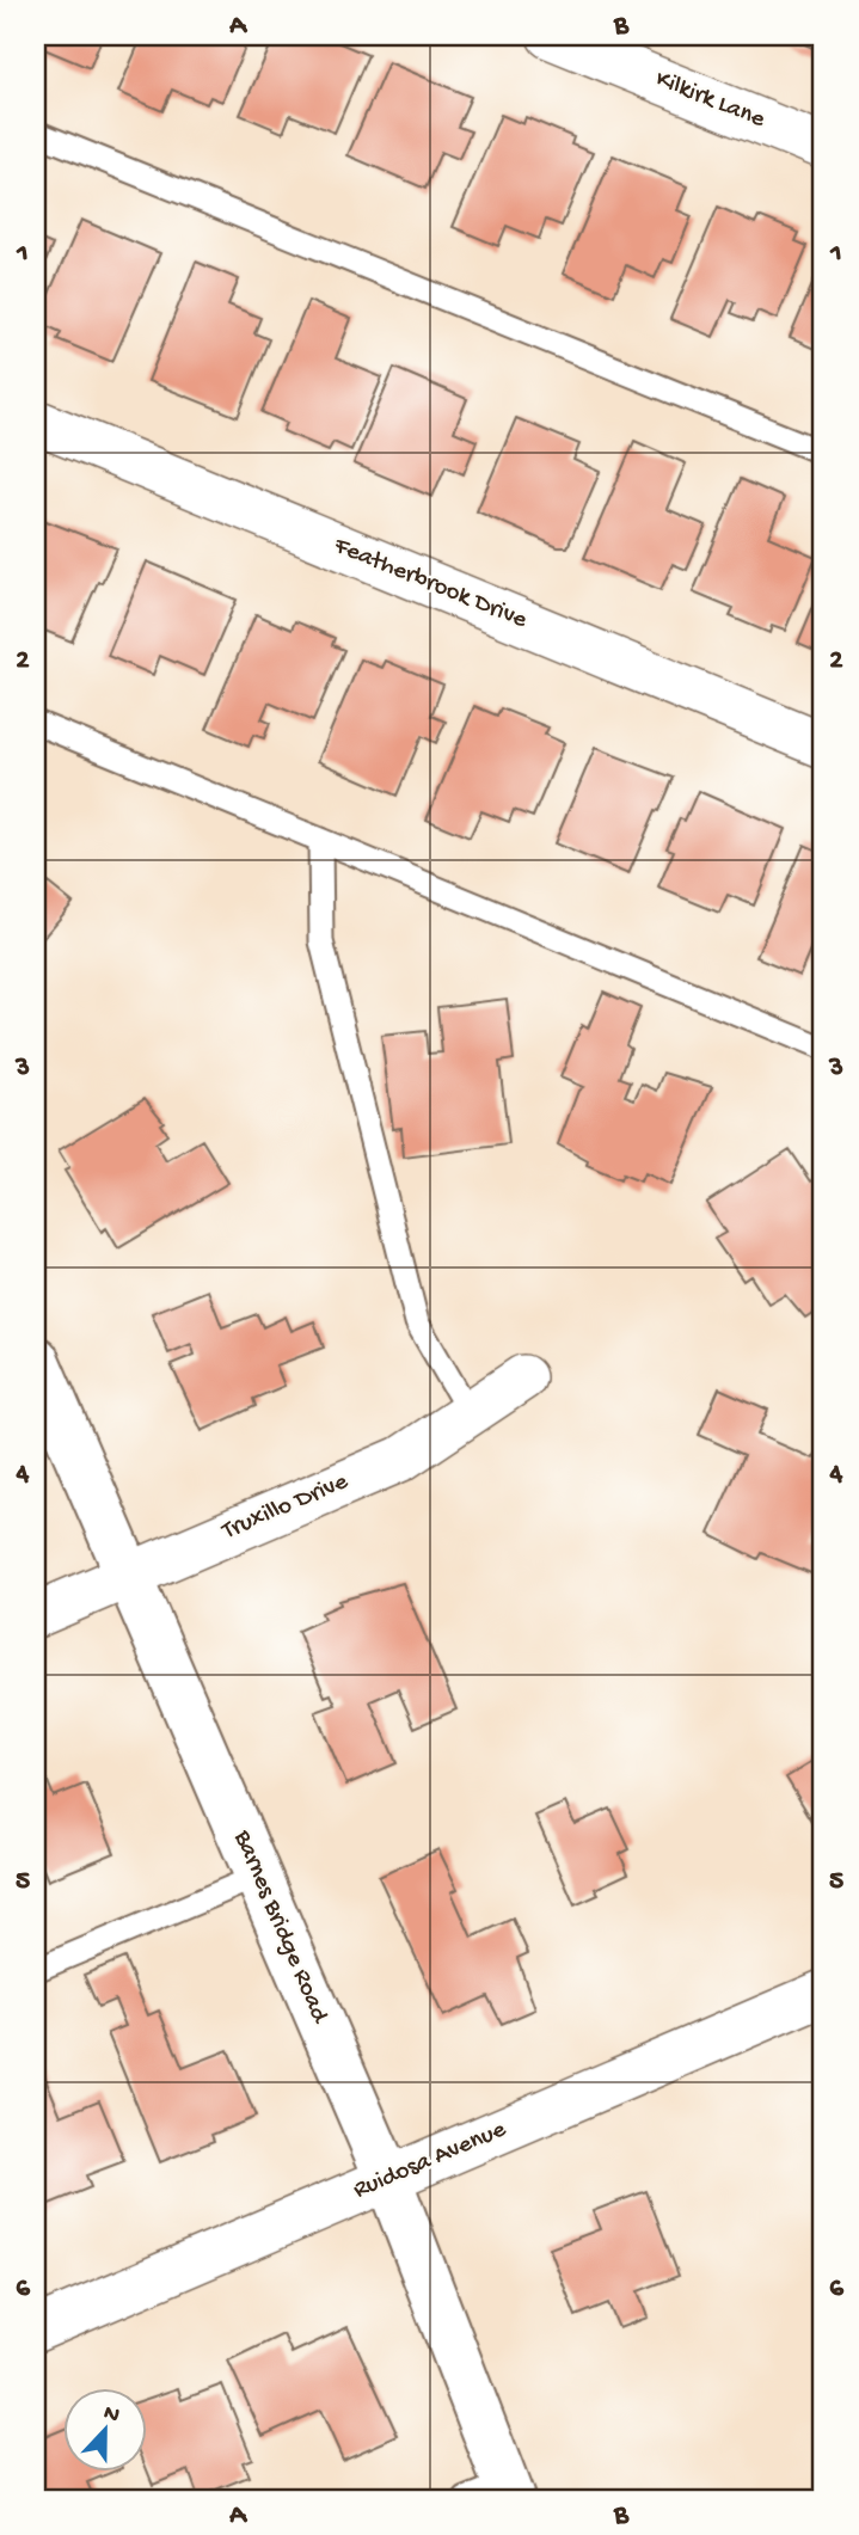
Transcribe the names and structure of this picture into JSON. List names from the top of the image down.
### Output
{
  "streets": {
    "street": [
      "Kilkirk Lane",
      "Featherbrook Drive",
      "Truxillo Drive",
      "Barnes Bridge Road",
      "Ruidosa Avenue"
    ]
  },
  "crossings": [
    ["Truxillo Drive", "Barnes Bridge Road"],
    ["Barnes Bridge Road", "Ruidosa Avenue"]
  ],
  "north": "top",
  "grid": {
    "columns": ["A", "B"],
    "rows": [
      "1",
      "2",
      "3",
      "4",
      "5",
      "6"
    ]
  }
}
